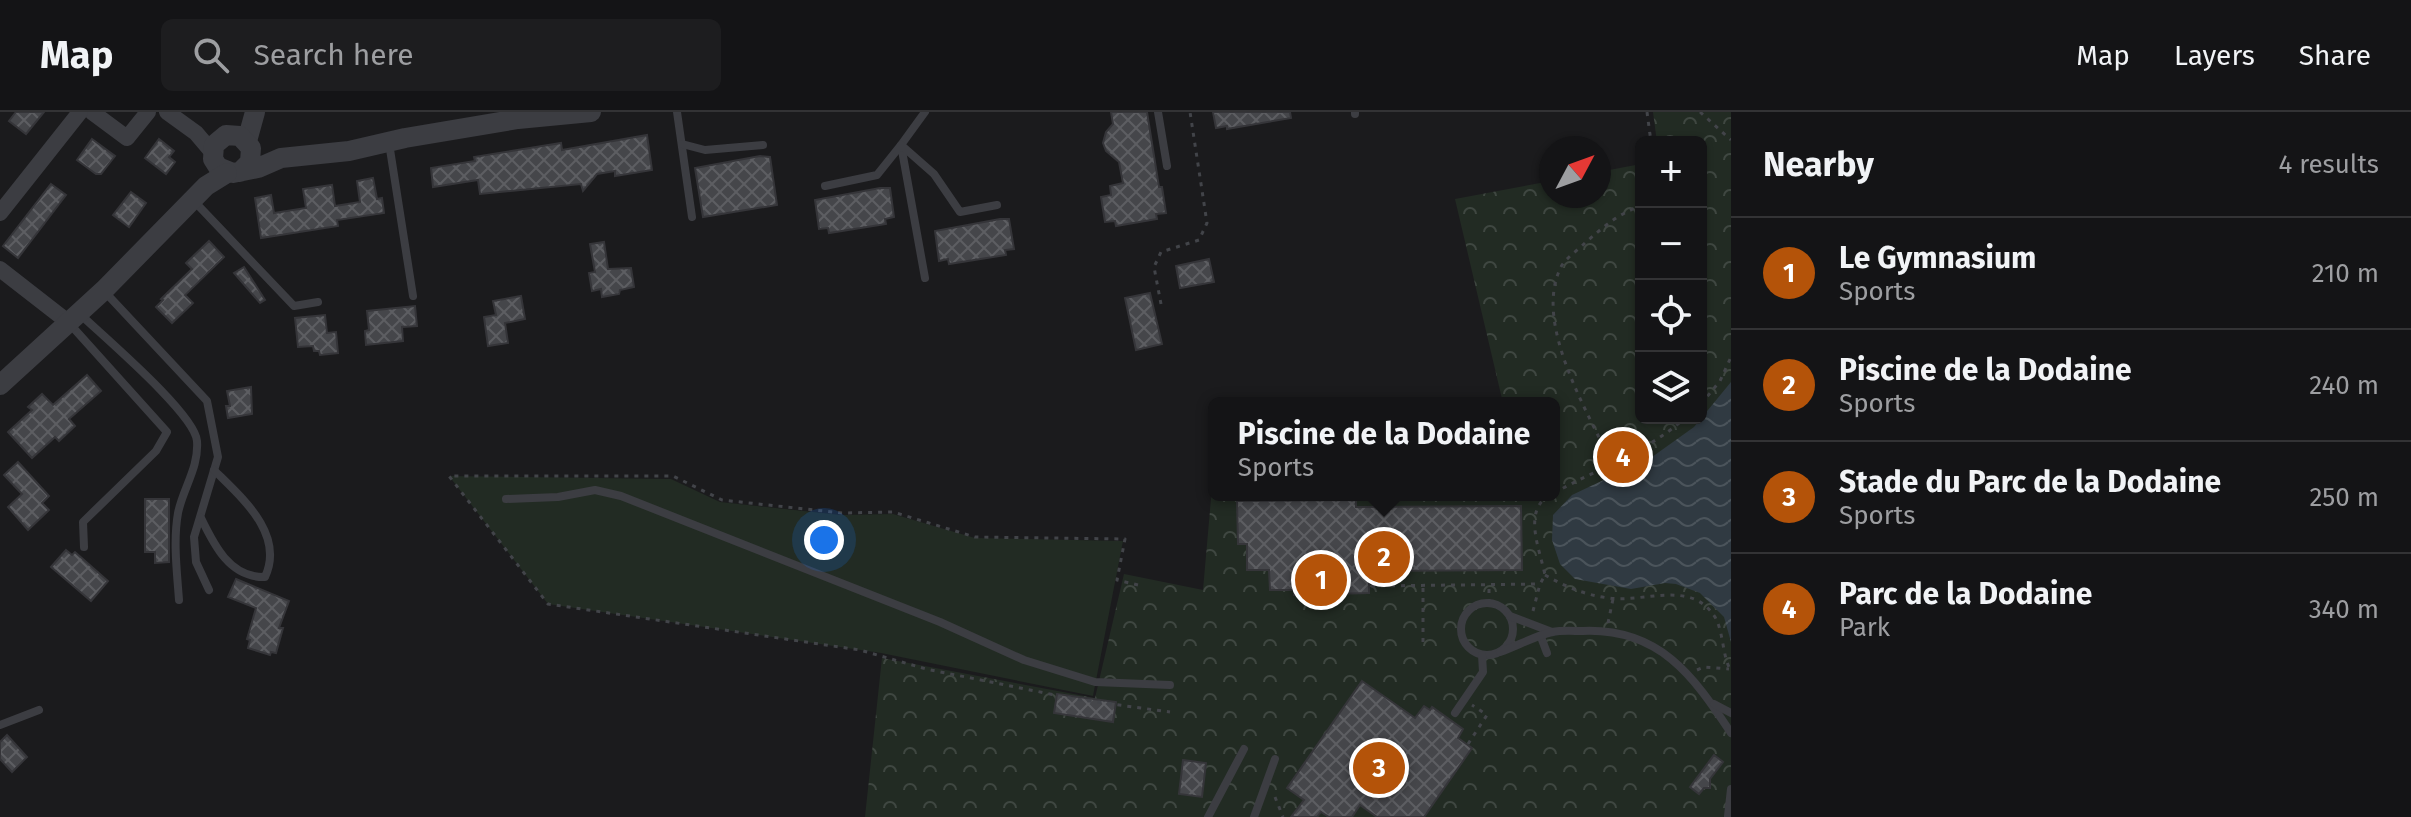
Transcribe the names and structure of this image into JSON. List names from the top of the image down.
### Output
{
  "north": "top right",
  "page": {
    "header": "Map",
    "search": "Search here",
    "nav": ["Map", "Layers", "Share"],
    "heading": ["Nearby", "4 results"],
    "map_buttons": ["+", "−"],
    "list": [
      {
        "mark": "1",
        "name": "Le Gymnasium",
        "note": "Sports",
        "value": "210 m"
      },
      {
        "mark": "2",
        "name": "Piscine de la Dodaine",
        "note": "Sports",
        "value": "240 m"
      },
      {
        "mark": "3",
        "name": "Stade du Parc de la Dodaine",
        "note": "Sports",
        "value": "250 m"
      },
      {
        "mark": "4",
        "name": "Parc de la Dodaine",
        "note": "Park",
        "value": "340 m"
      }
    ],
    "popup": ["Piscine de la Dodaine", "Sports"],
    "pins": [
      "4",
      "2",
      "1",
      "3"
    ]
  }
}
